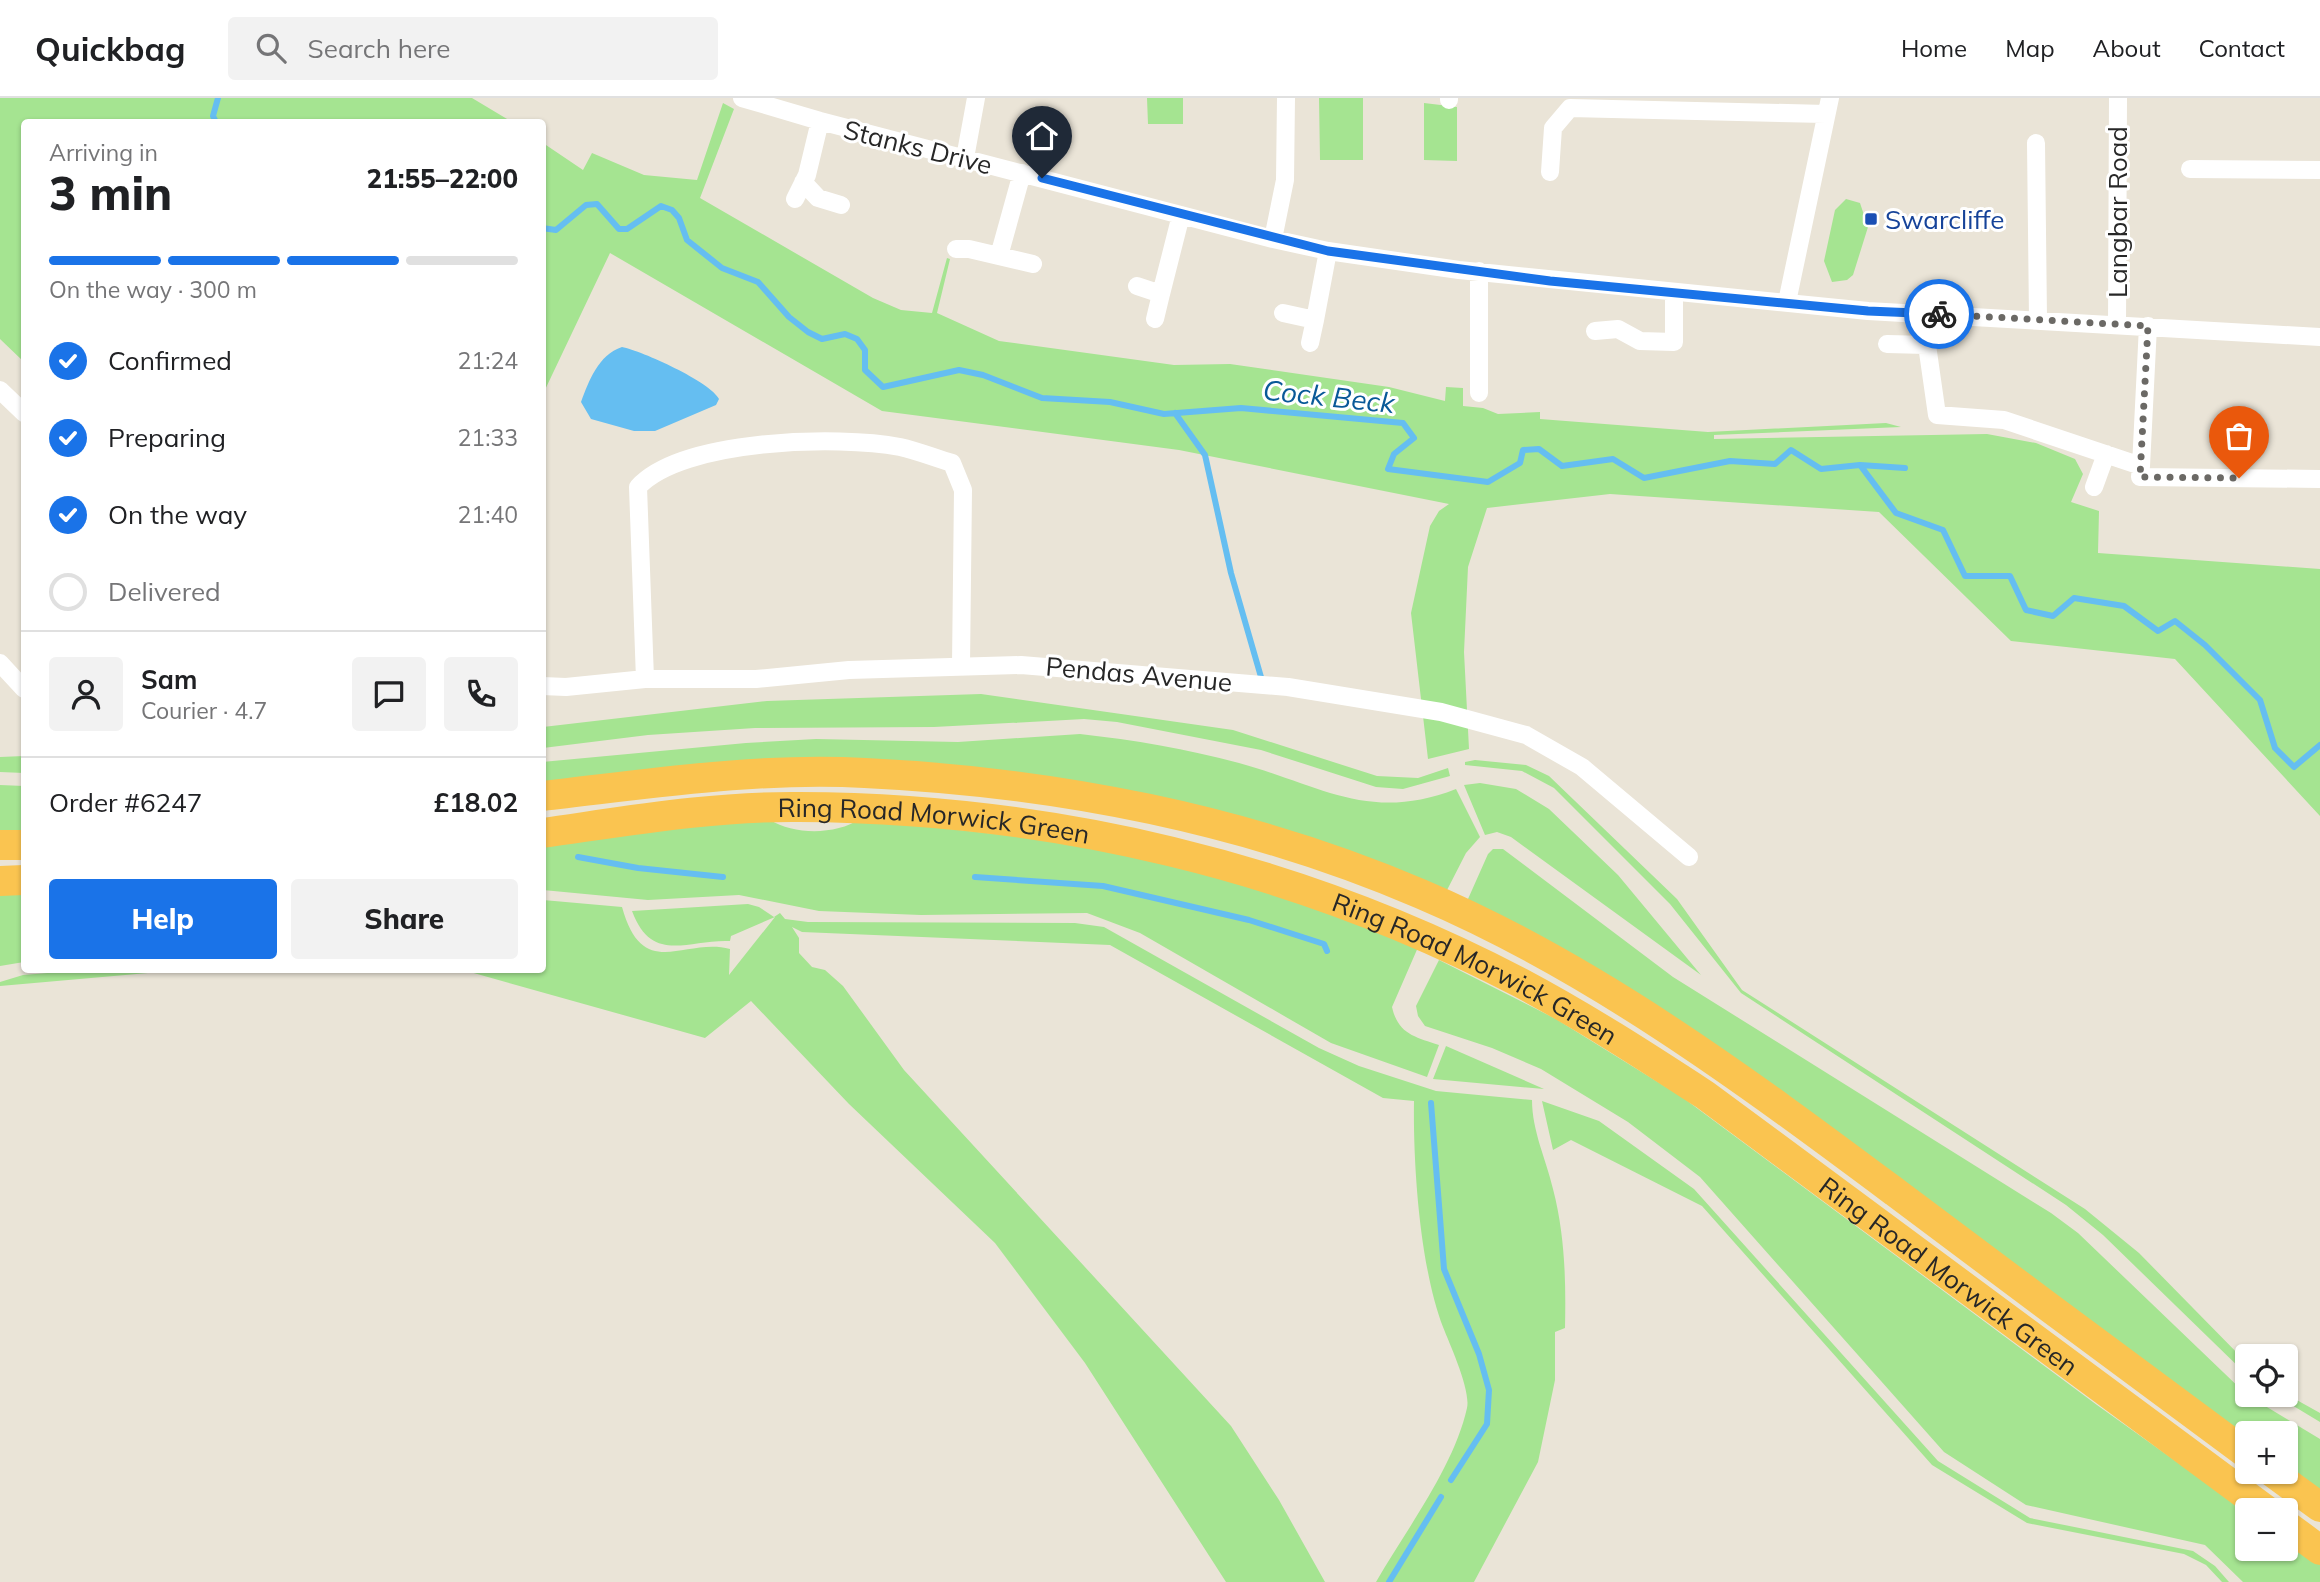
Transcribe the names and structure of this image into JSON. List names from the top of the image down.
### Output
{
  "streets": {
    "highway": ["Ring Road Morwick Green"],
    "street": ["Stanks Drive", "Langbar Road", "Pendas Avenue"]
  },
  "crossings": [
    ["Stanks Drive", "Langbar Road"]
  ],
  "water": ["Cock Beck"],
  "places": {
    "transit": ["Swarcliffe"]
  },
  "page": {
    "header": "Quickbag",
    "search": "Search here",
    "nav": [
      "Home",
      "Map",
      "About",
      "Contact"
    ],
    "heading": ["3 min", "Arriving in", "21:55–22:00"],
    "panel": [
      "Sam",
      "Courier · 4.7",
      "Order #6247",
      "£18.02"
    ],
    "bar": "On the way · 300 m",
    "list": [
      ["Confirmed", "21:24"],
      ["Preparing", "21:33"],
      ["On the way", "21:40"],
      "Delivered"
    ],
    "buttons": ["Help", "Share"],
    "map_buttons": ["+", "−"]
  }
}
